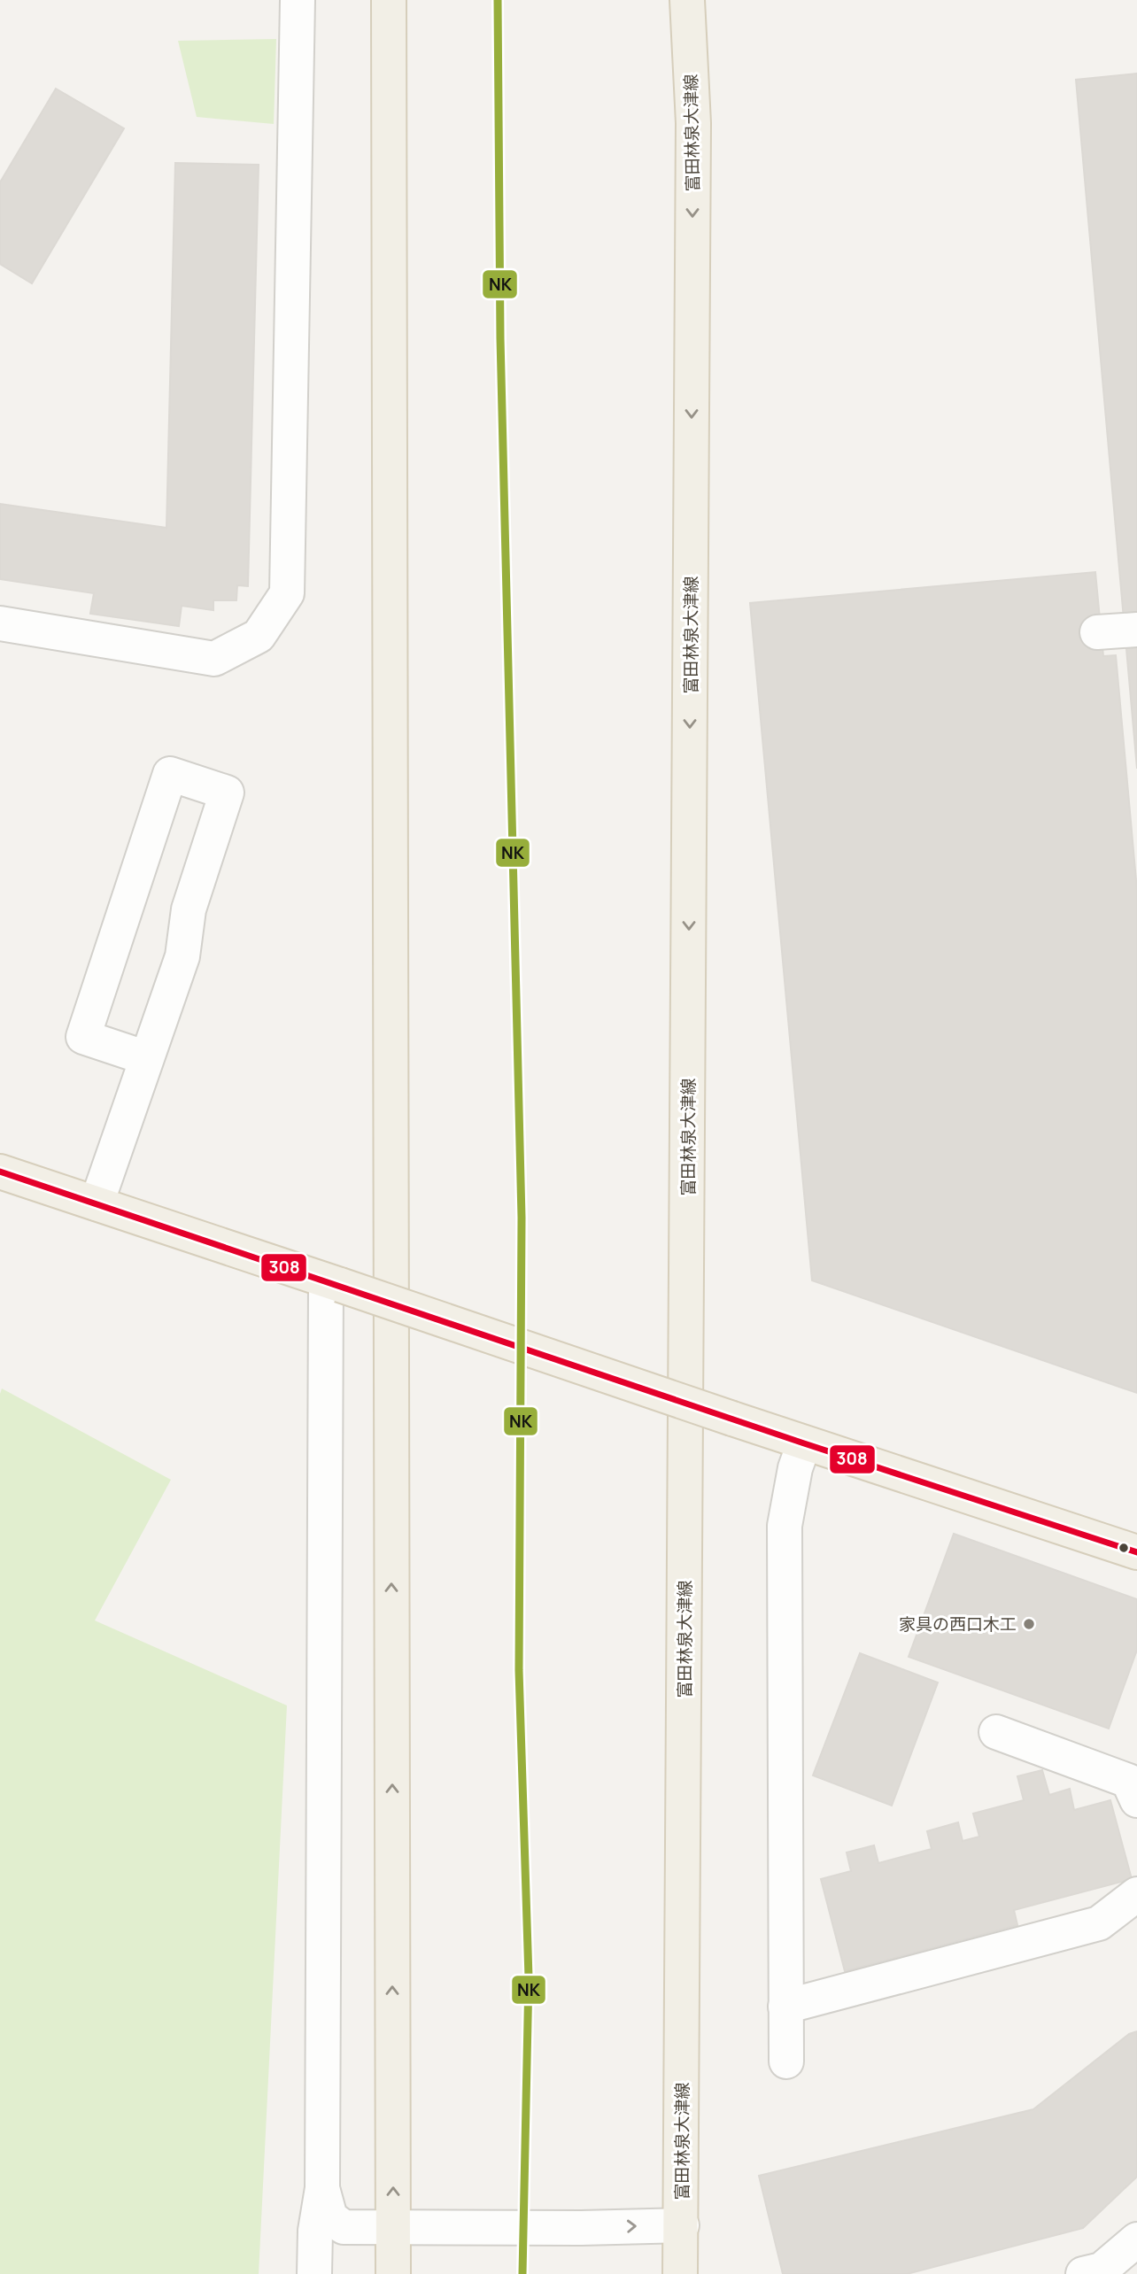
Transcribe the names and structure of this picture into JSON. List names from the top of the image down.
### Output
{
  "streets": {
    "main road": ["富田林泉大津線"]
  },
  "places": ["家具の西口木工"],
  "lines": ["transit line NK", "transit line 308"]
}
